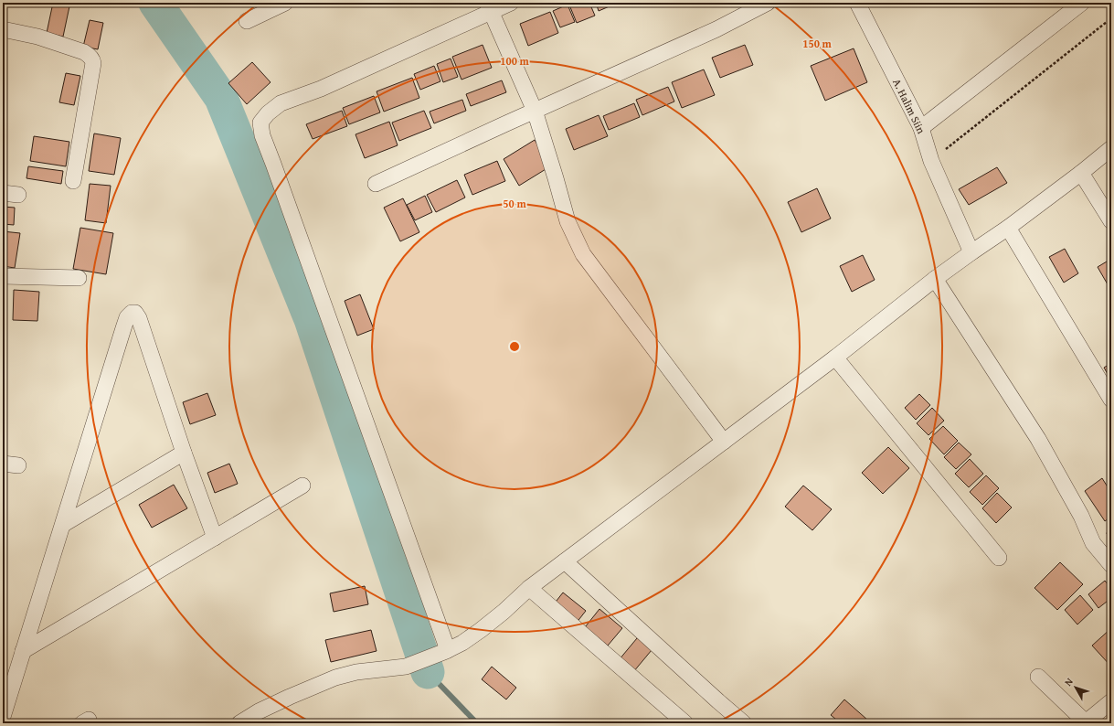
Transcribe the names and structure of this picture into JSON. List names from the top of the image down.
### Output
{
  "streets": {
    "street": ["A. Halim Siin"]
  },
  "north": "top left",
  "rings": ["150 m", "100 m", "50 m"]
}
